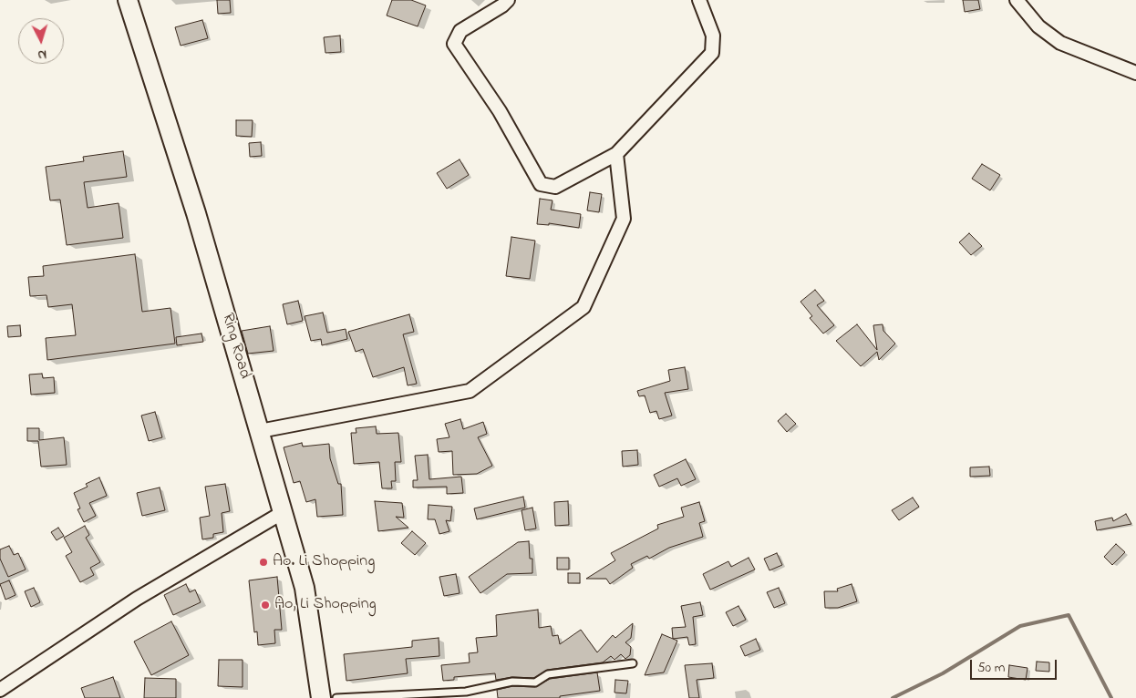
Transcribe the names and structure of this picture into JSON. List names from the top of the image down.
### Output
{
  "streets": {
    "main road": ["Ring Road"]
  },
  "places": ["Ao. Li Shopping", "Ao, Li Shopping"],
  "scale_bar": "50 m",
  "north": "bottom"
}
